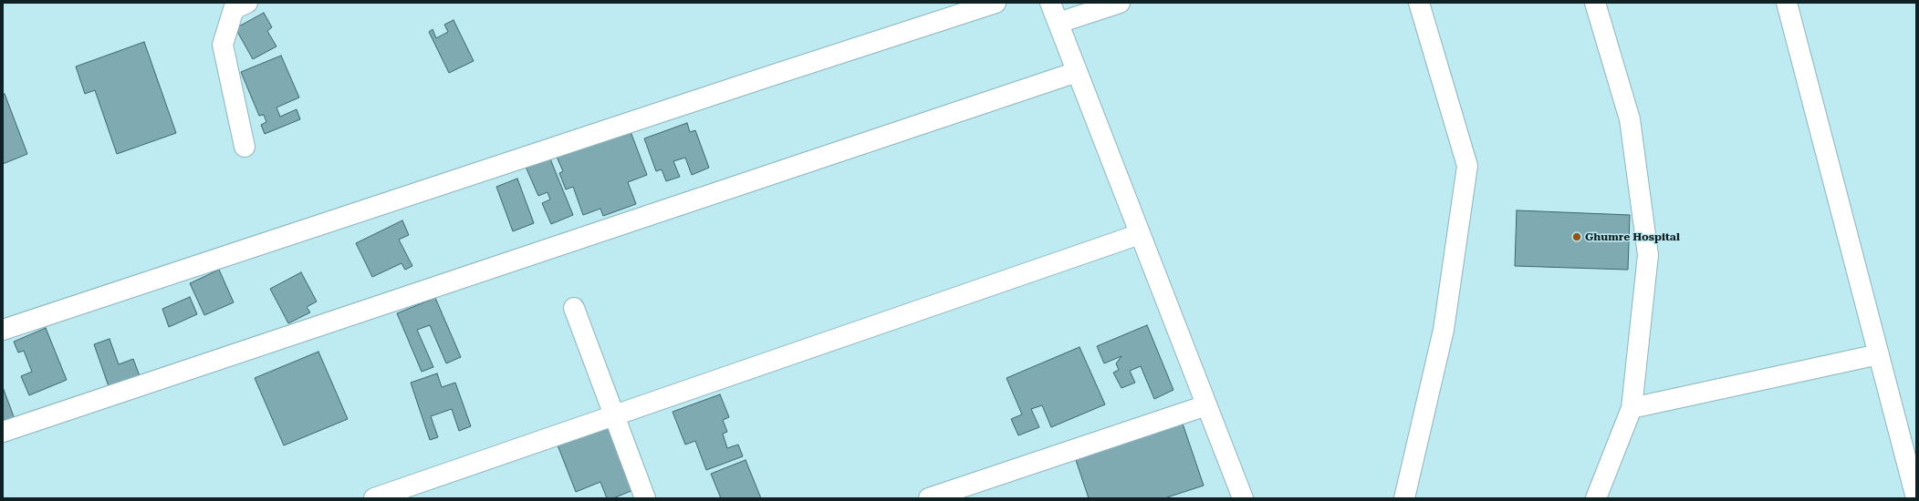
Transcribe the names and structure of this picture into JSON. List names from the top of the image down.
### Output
{
  "places": ["Ghumre Hospital"]
}
